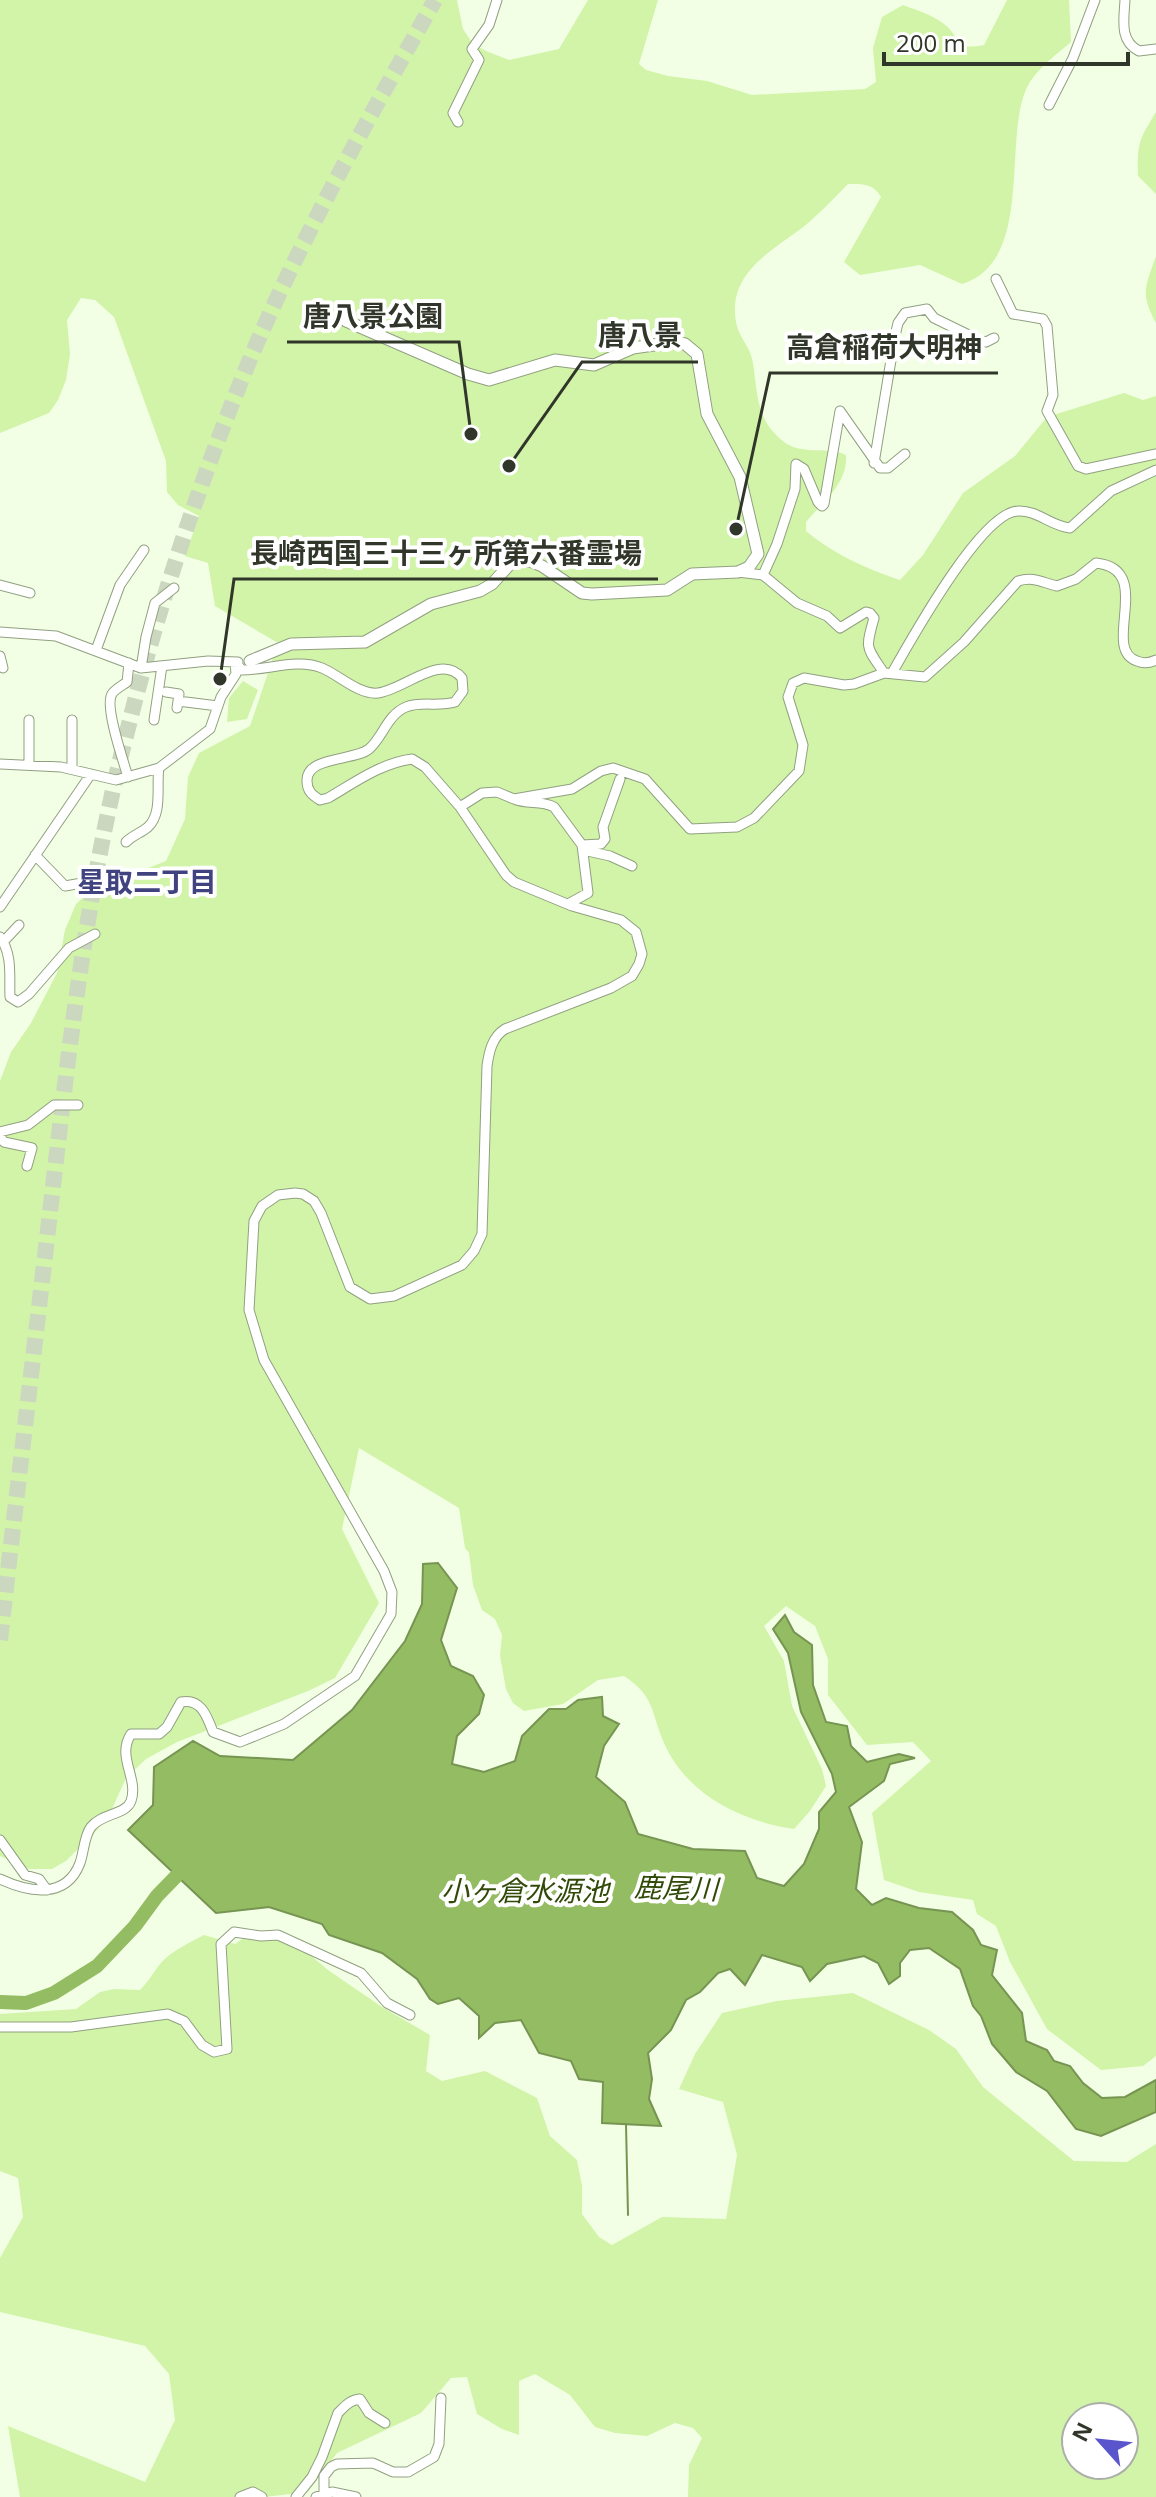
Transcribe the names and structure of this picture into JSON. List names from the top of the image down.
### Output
{
  "districts": ["星取二丁目"],
  "water": ["鹿尾川", "小ヶ倉水源池"],
  "places": [
    "唐八景公園",
    "唐八景",
    "高倉稲荷大明神",
    "長崎西国三十三ヶ所第六番霊場"
  ],
  "scale_bar": "200 m",
  "north": "top left"
}
